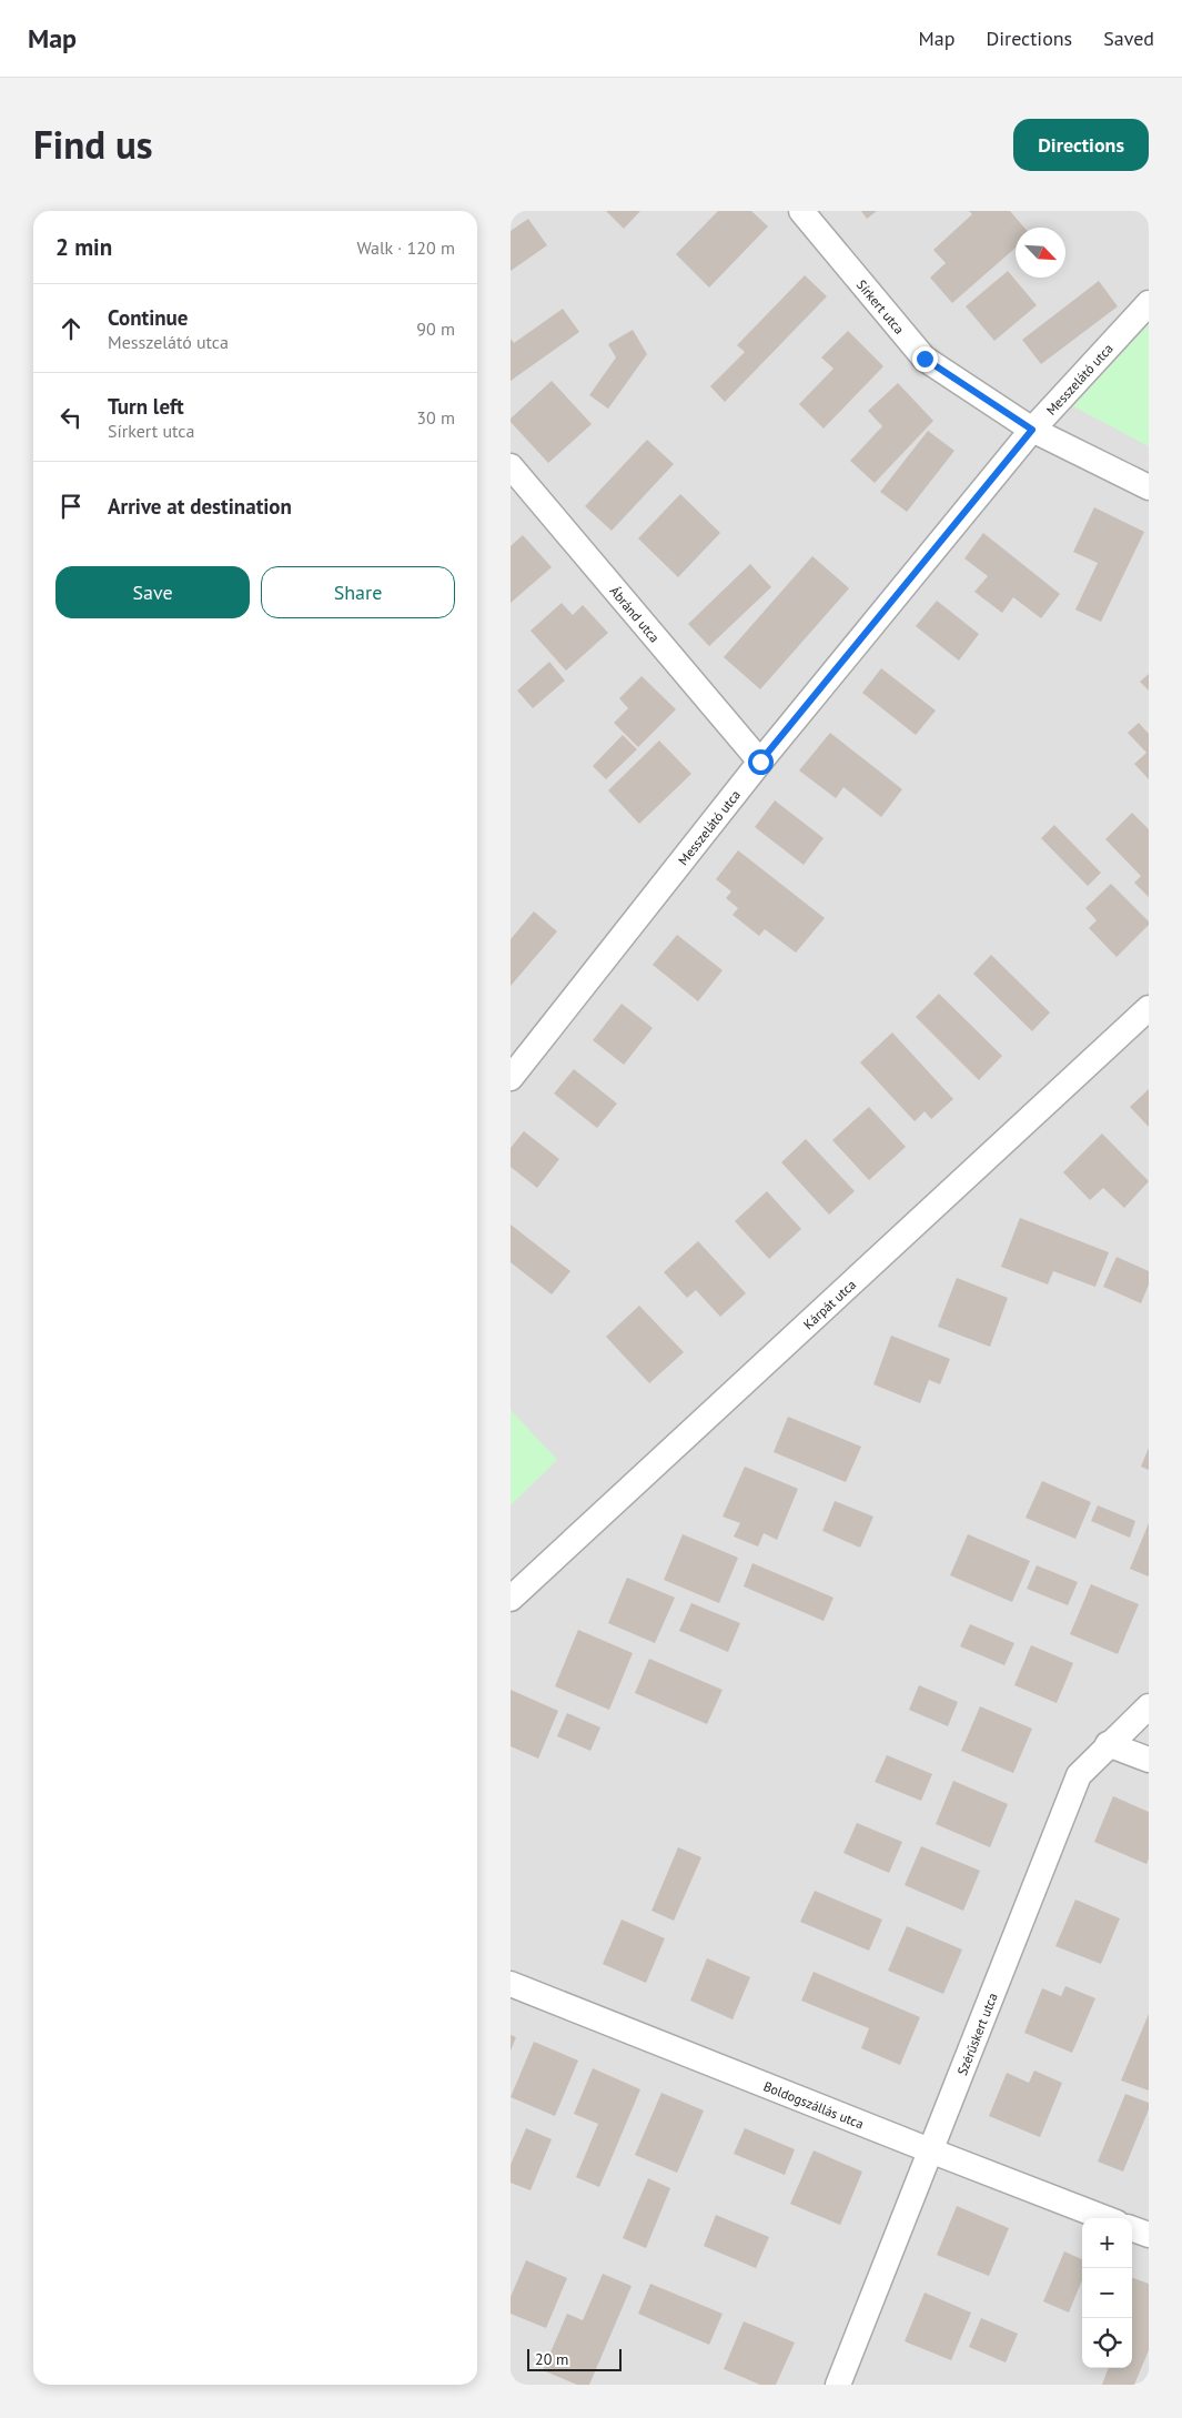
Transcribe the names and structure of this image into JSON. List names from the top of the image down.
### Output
{
  "streets": {
    "street": [
      "Sírkert utca",
      "Messzelátó utca",
      "Ábránd utca",
      "Kárpát utca",
      "Szérűskert utca",
      "Boldogszállás utca"
    ]
  },
  "crossings": [
    ["Sírkert utca", "Messzelátó utca"],
    ["Messzelátó utca", "Ábránd utca"],
    ["Szérűskert utca", "Boldogszállás utca"]
  ],
  "scale_bar": "20 m",
  "north": "bottom right",
  "page": {
    "header": "Map",
    "nav": ["Map", "Directions", "Saved"],
    "title": "Find us",
    "buttons": [
      "Directions",
      ["Save", "Share"]
    ],
    "heading": ["2 min", "Walk · 120 m"],
    "list": [
      ["Continue", "Messzelátó utca", "90 m"],
      ["Turn left", "Sírkert utca", "30 m"],
      "Arrive at destination"
    ],
    "map_buttons": ["+", "−"],
    "scale": "20 m"
  }
}
